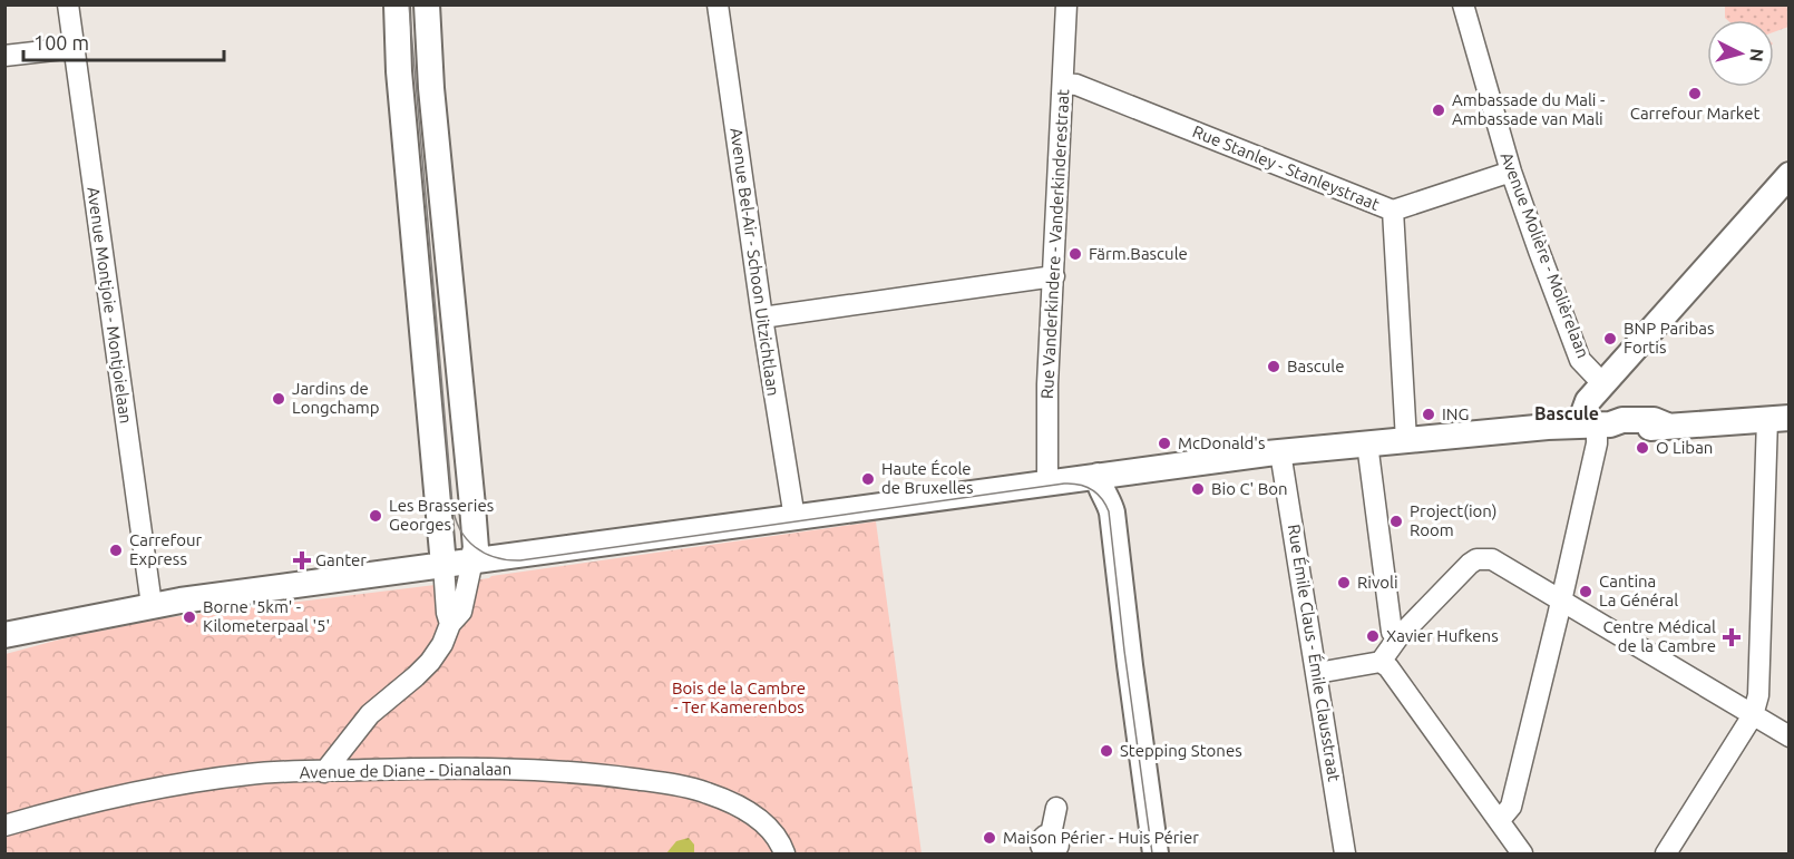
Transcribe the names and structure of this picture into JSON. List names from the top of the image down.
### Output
{
  "streets": {
    "street": [
      "Rue Stanley - Stanleystraat",
      "Rue Vanderkindere - Vanderkinderestraat",
      "Avenue Molière - Molièrelaan",
      "Avenue Bel-Air - Schoon Uitzichtlaan",
      "Avenue Montjoie - Montjoielaan",
      "Rue Émile Claus - Émile Clausstraat",
      "Avenue de Diane - Dianalaan"
    ]
  },
  "crossings": [
    ["Rue Stanley - Stanleystraat", "Rue Vanderkindere - Vanderkinderestraat"],
    ["Rue Stanley - Stanleystraat", "Avenue Molière - Molièrelaan"]
  ],
  "districts": ["Bascule"],
  "parks": ["Bois de la Cambre - Ter Kamerenbos"],
  "places": {
    "other": [
      "Carrefour Market",
      "Ambassade du Mali - Ambassade van Mali",
      "Färm.Bascule",
      "BNP Paribas Fortis",
      "Bascule",
      "Jardins de Longchamp",
      "ING",
      "McDonald's",
      "O Liban",
      "Haute École de Bruxelles",
      "Bio C' Bon",
      "Les Brasseries Georges",
      "Project(ion) Room",
      "Carrefour Express",
      "Rivoli",
      "Cantina La Général",
      "Borne '5km' - Kilometerpaal '5'",
      "Xavier Hufkens",
      "Stepping Stones",
      "Maison Périer - Huis Périer"
    ],
    "health": ["Ganter", "Centre Médical de la Cambre"]
  },
  "scale_bar": "100 m",
  "north": "right"
}
